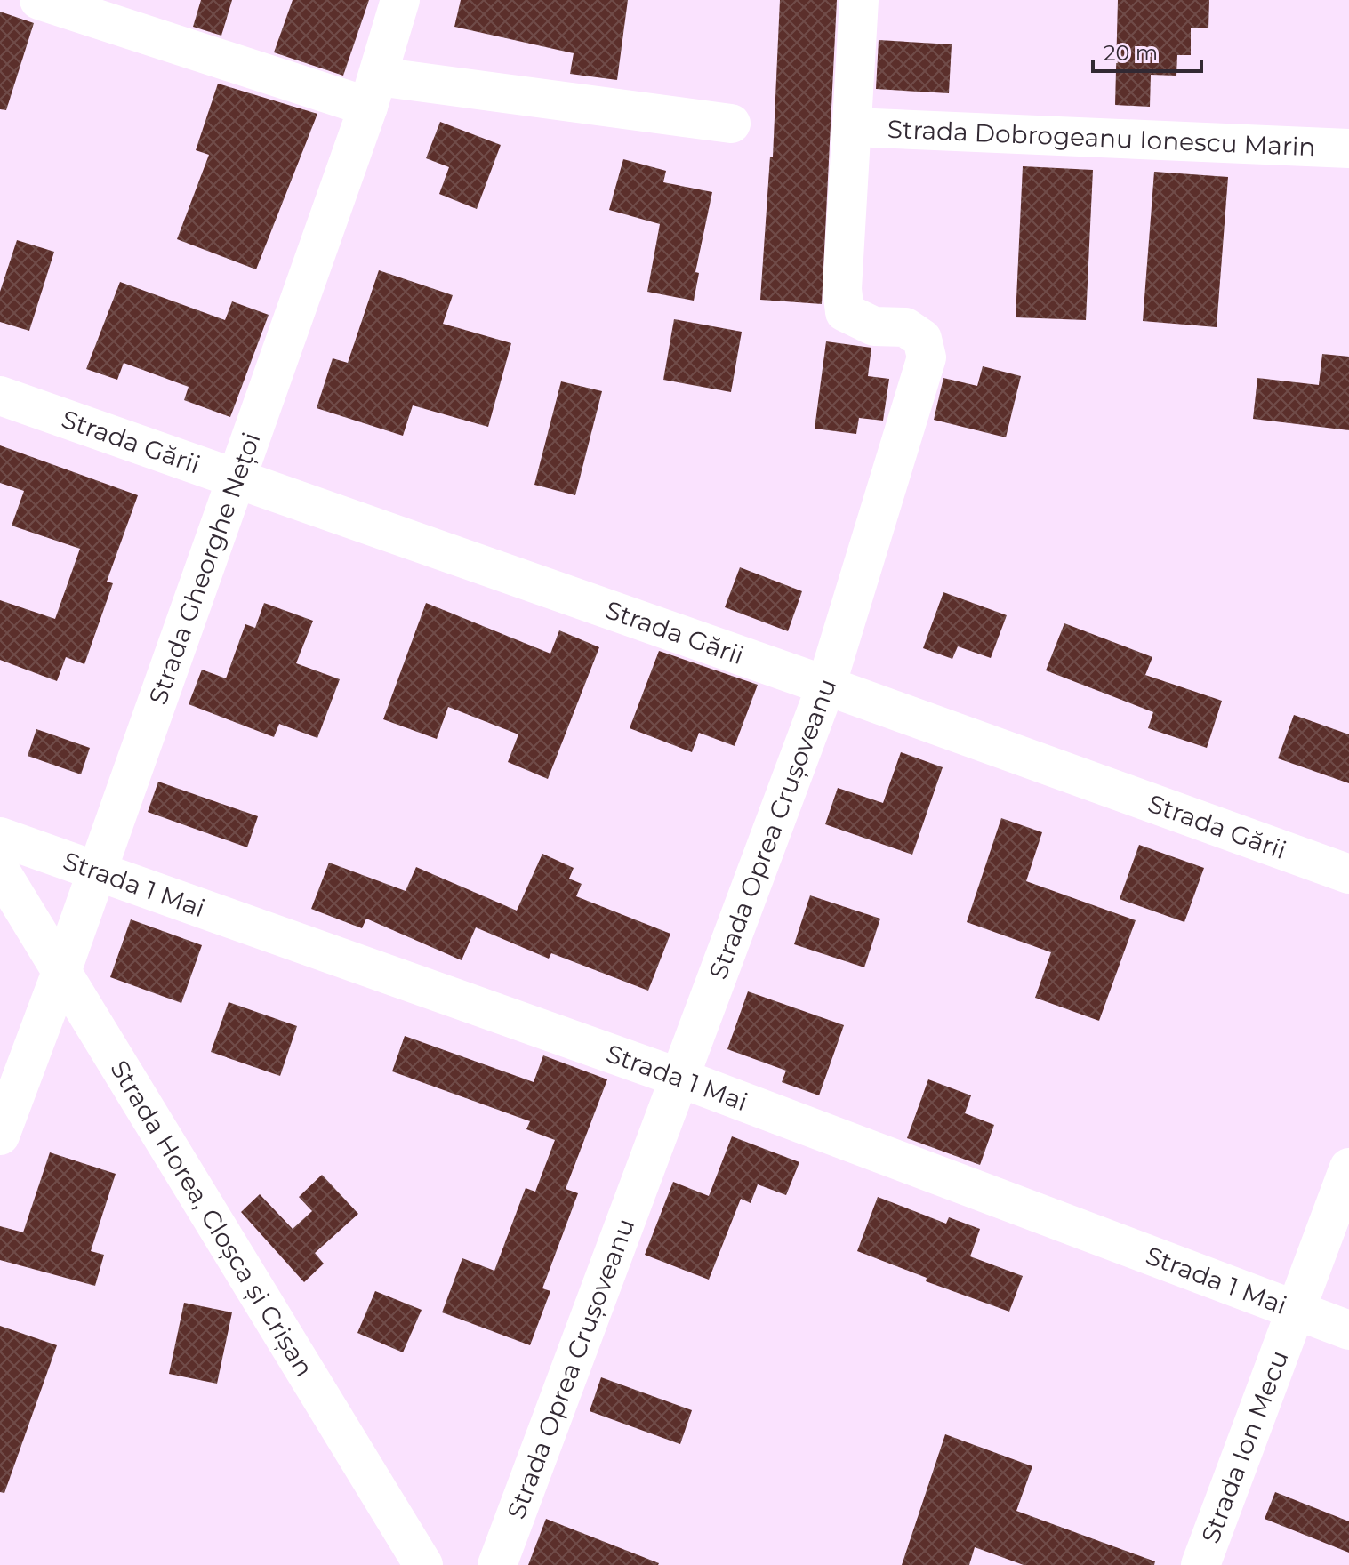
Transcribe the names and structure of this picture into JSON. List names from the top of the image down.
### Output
{
  "streets": {
    "street": [
      "Strada Dobrogeanu Ionescu Marin",
      "Strada Gării",
      "Strada Gheorghe Nețoi",
      "Strada Oprea Crușoveanu",
      "Strada 1 Mai",
      "Strada Horea, Cloșca și Crișan",
      "Strada Ion Mecu"
    ]
  },
  "crossings": [
    ["Strada Dobrogeanu Ionescu Marin", "Strada Oprea Crușoveanu"],
    ["Strada Gării", "Strada Gheorghe Nețoi"],
    ["Strada Gării", "Strada Oprea Crușoveanu"],
    ["Strada Gheorghe Nețoi", "Strada 1 Mai"],
    ["Strada Gheorghe Nețoi", "Strada Horea, Cloșca și Crișan"],
    ["Strada Oprea Crușoveanu", "Strada 1 Mai"],
    ["Strada 1 Mai", "Strada Ion Mecu"]
  ],
  "scale_bar": "20 m"
}
